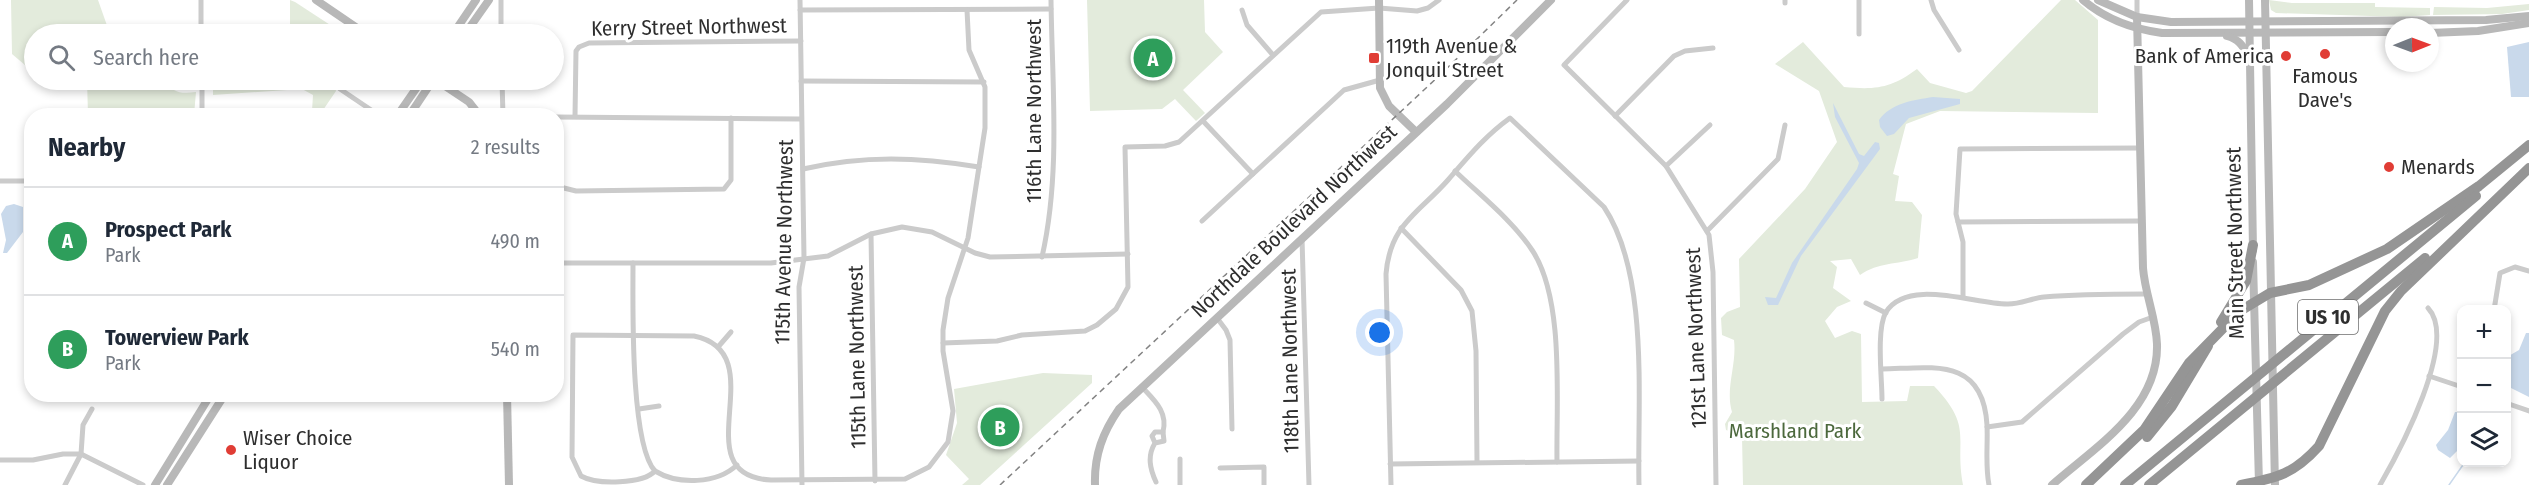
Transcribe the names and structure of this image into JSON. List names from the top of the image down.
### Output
{
  "streets": {
    "highway": ["US 10"],
    "street": [
      "Kerry Street Northwest",
      "116th Lane Northwest",
      "Northdale Boulevard Northwest",
      "115th Avenue Northwest",
      "Main Street Northwest",
      "121st Lane Northwest",
      "115th Lane Northwest",
      "118th Lane Northwest"
    ]
  },
  "crossings": [
    ["Kerry Street Northwest", "116th Lane Northwest"],
    ["Kerry Street Northwest", "115th Avenue Northwest"],
    ["Northdale Boulevard Northwest", "118th Lane Northwest"]
  ],
  "parks": ["Marshland Park"],
  "places": {
    "other": [
      "Famous Dave's",
      "Bank of America",
      "Menards",
      "Wiser Choice Liquor"
    ],
    "transit": ["119th Avenue & Jonquil Street"]
  },
  "north": "right",
  "page": {
    "search": "Search here",
    "pins": ["A", "B"],
    "heading": ["Nearby", "2 results"],
    "list": [
      {
        "mark": "A",
        "name": "Prospect Park",
        "note": "Park",
        "value": "490 m"
      },
      {
        "mark": "B",
        "name": "Towerview Park",
        "note": "Park",
        "value": "540 m"
      }
    ],
    "map_buttons": ["+", "−"]
  }
}
